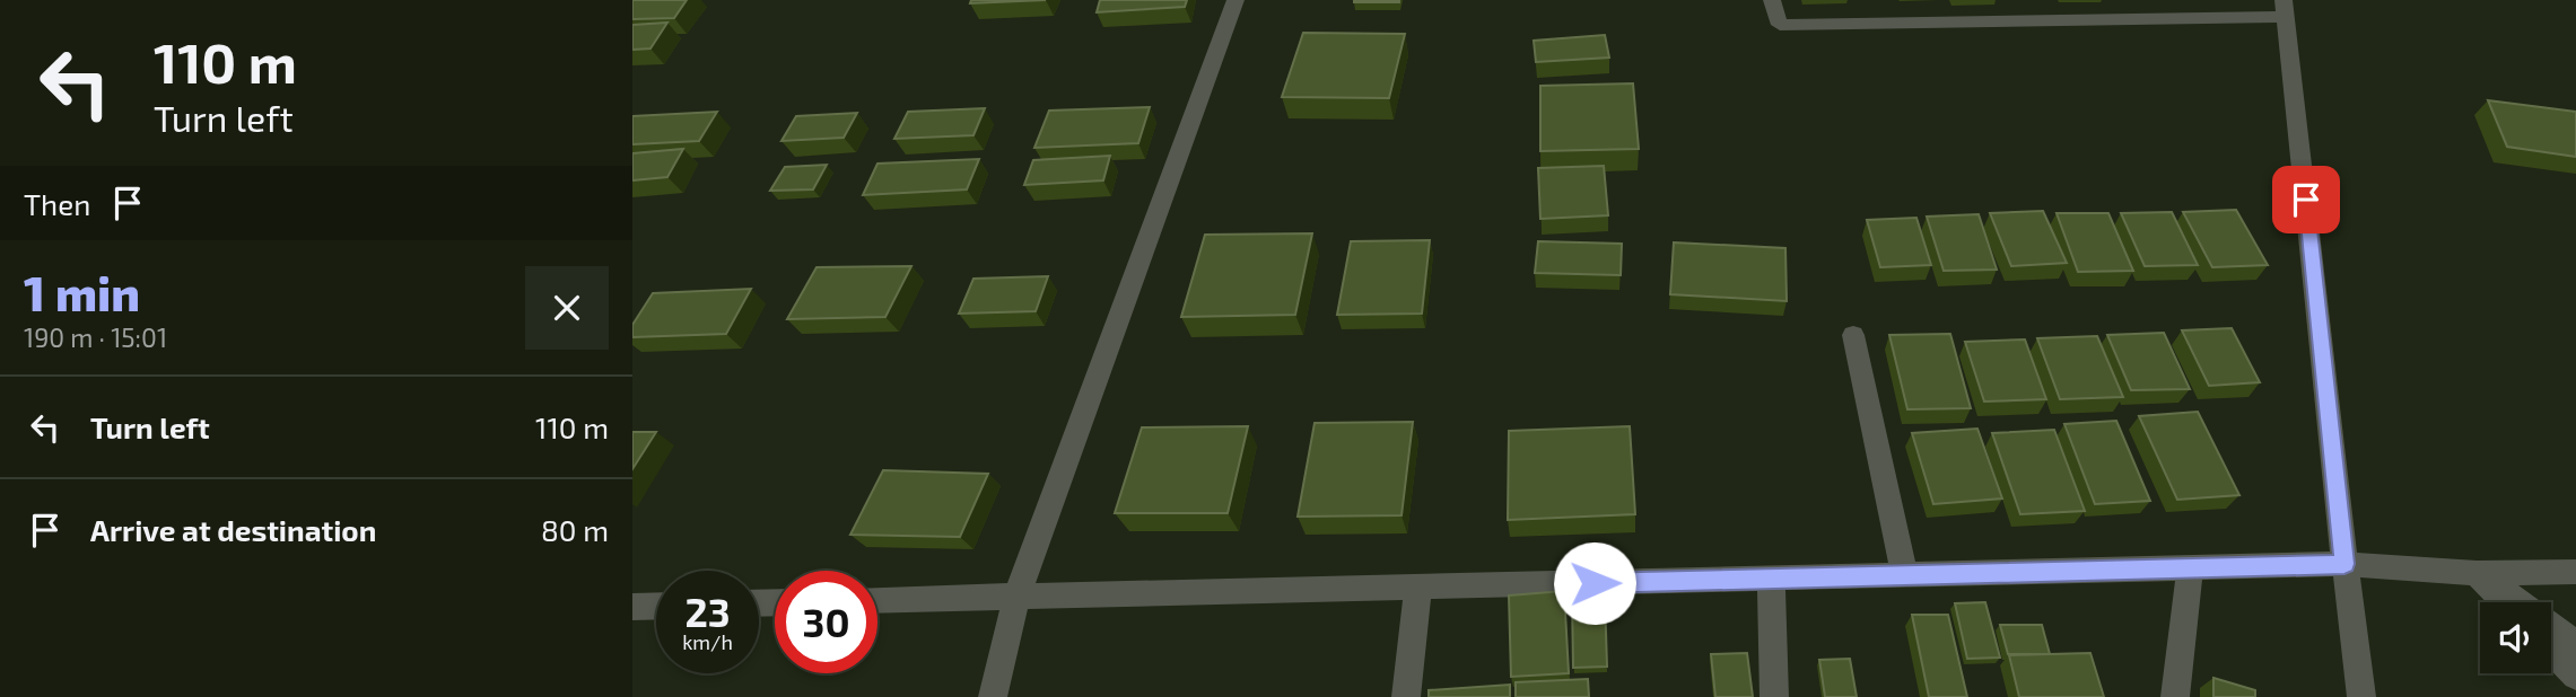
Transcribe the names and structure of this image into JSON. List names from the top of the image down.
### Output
{
  "page": {
    "turn": ["110 m", "Turn left"],
    "then": "Then",
    "heading": ["1 min", "190 m · 15:01"],
    "list": [
      {
        "name": "Turn left",
        "value": "110 m"
      },
      {
        "name": "Arrive at destination",
        "value": "80 m"
      }
    ],
    "speed": "23 km/h",
    "limit": "30"
  }
}
